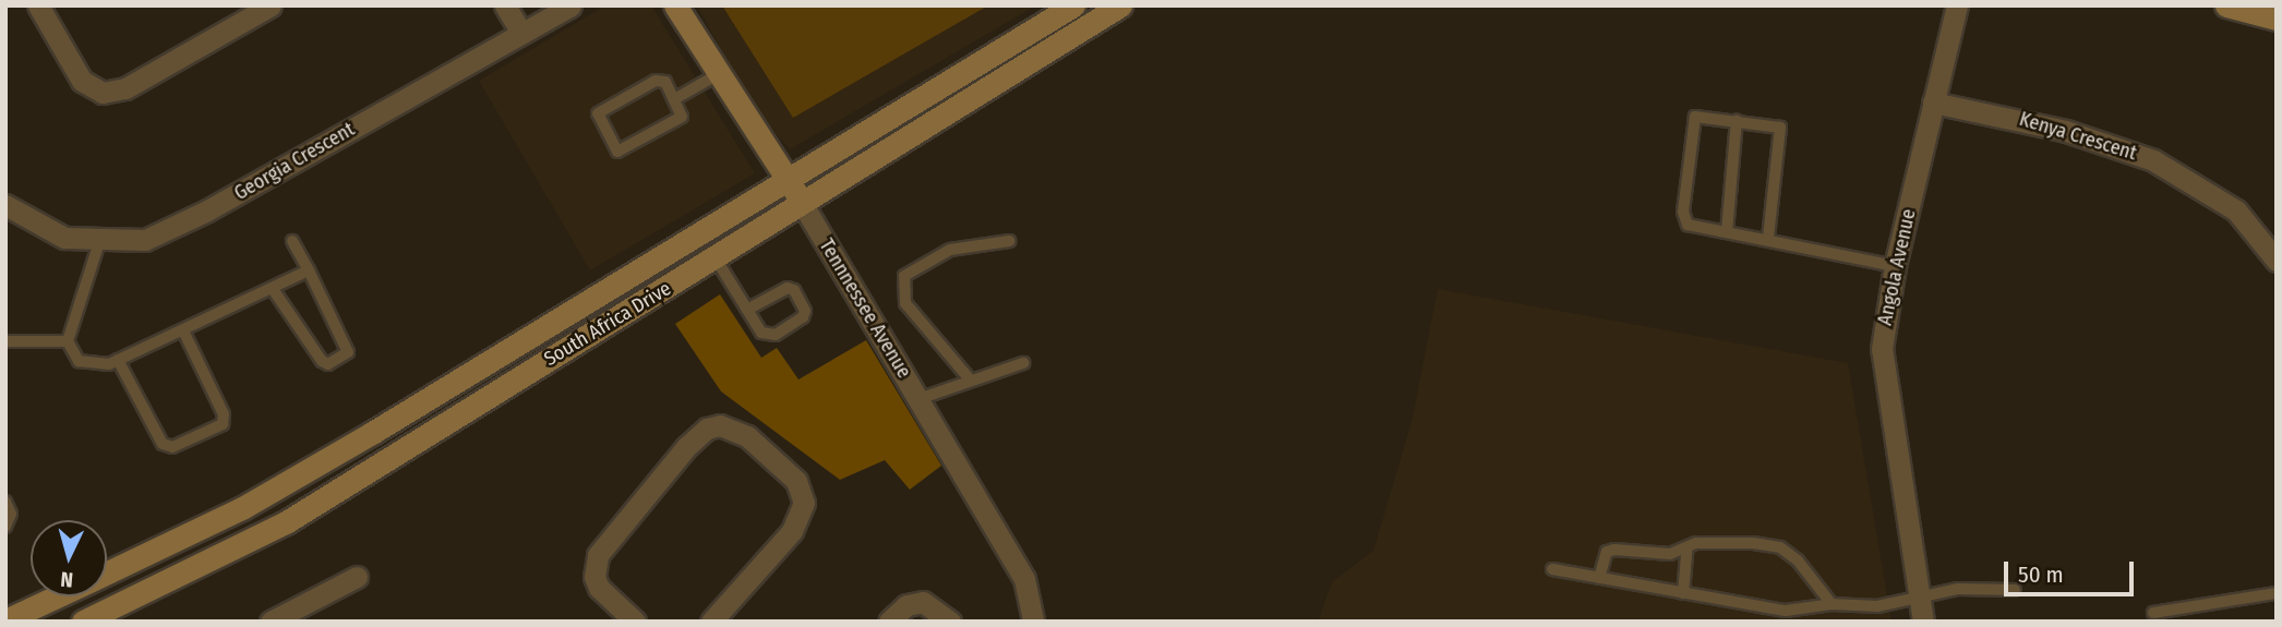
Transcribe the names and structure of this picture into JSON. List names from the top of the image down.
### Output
{
  "streets": {
    "street": [
      "Kenya Crescent",
      "Georgia Crescent",
      "Angola Avenue",
      "Tennnessee Avenue",
      "South Africa Drive"
    ]
  },
  "crossings": [
    ["Kenya Crescent", "Angola Avenue"],
    ["Tennnessee Avenue", "South Africa Drive"]
  ],
  "scale_bar": "50 m",
  "north": "bottom"
}
